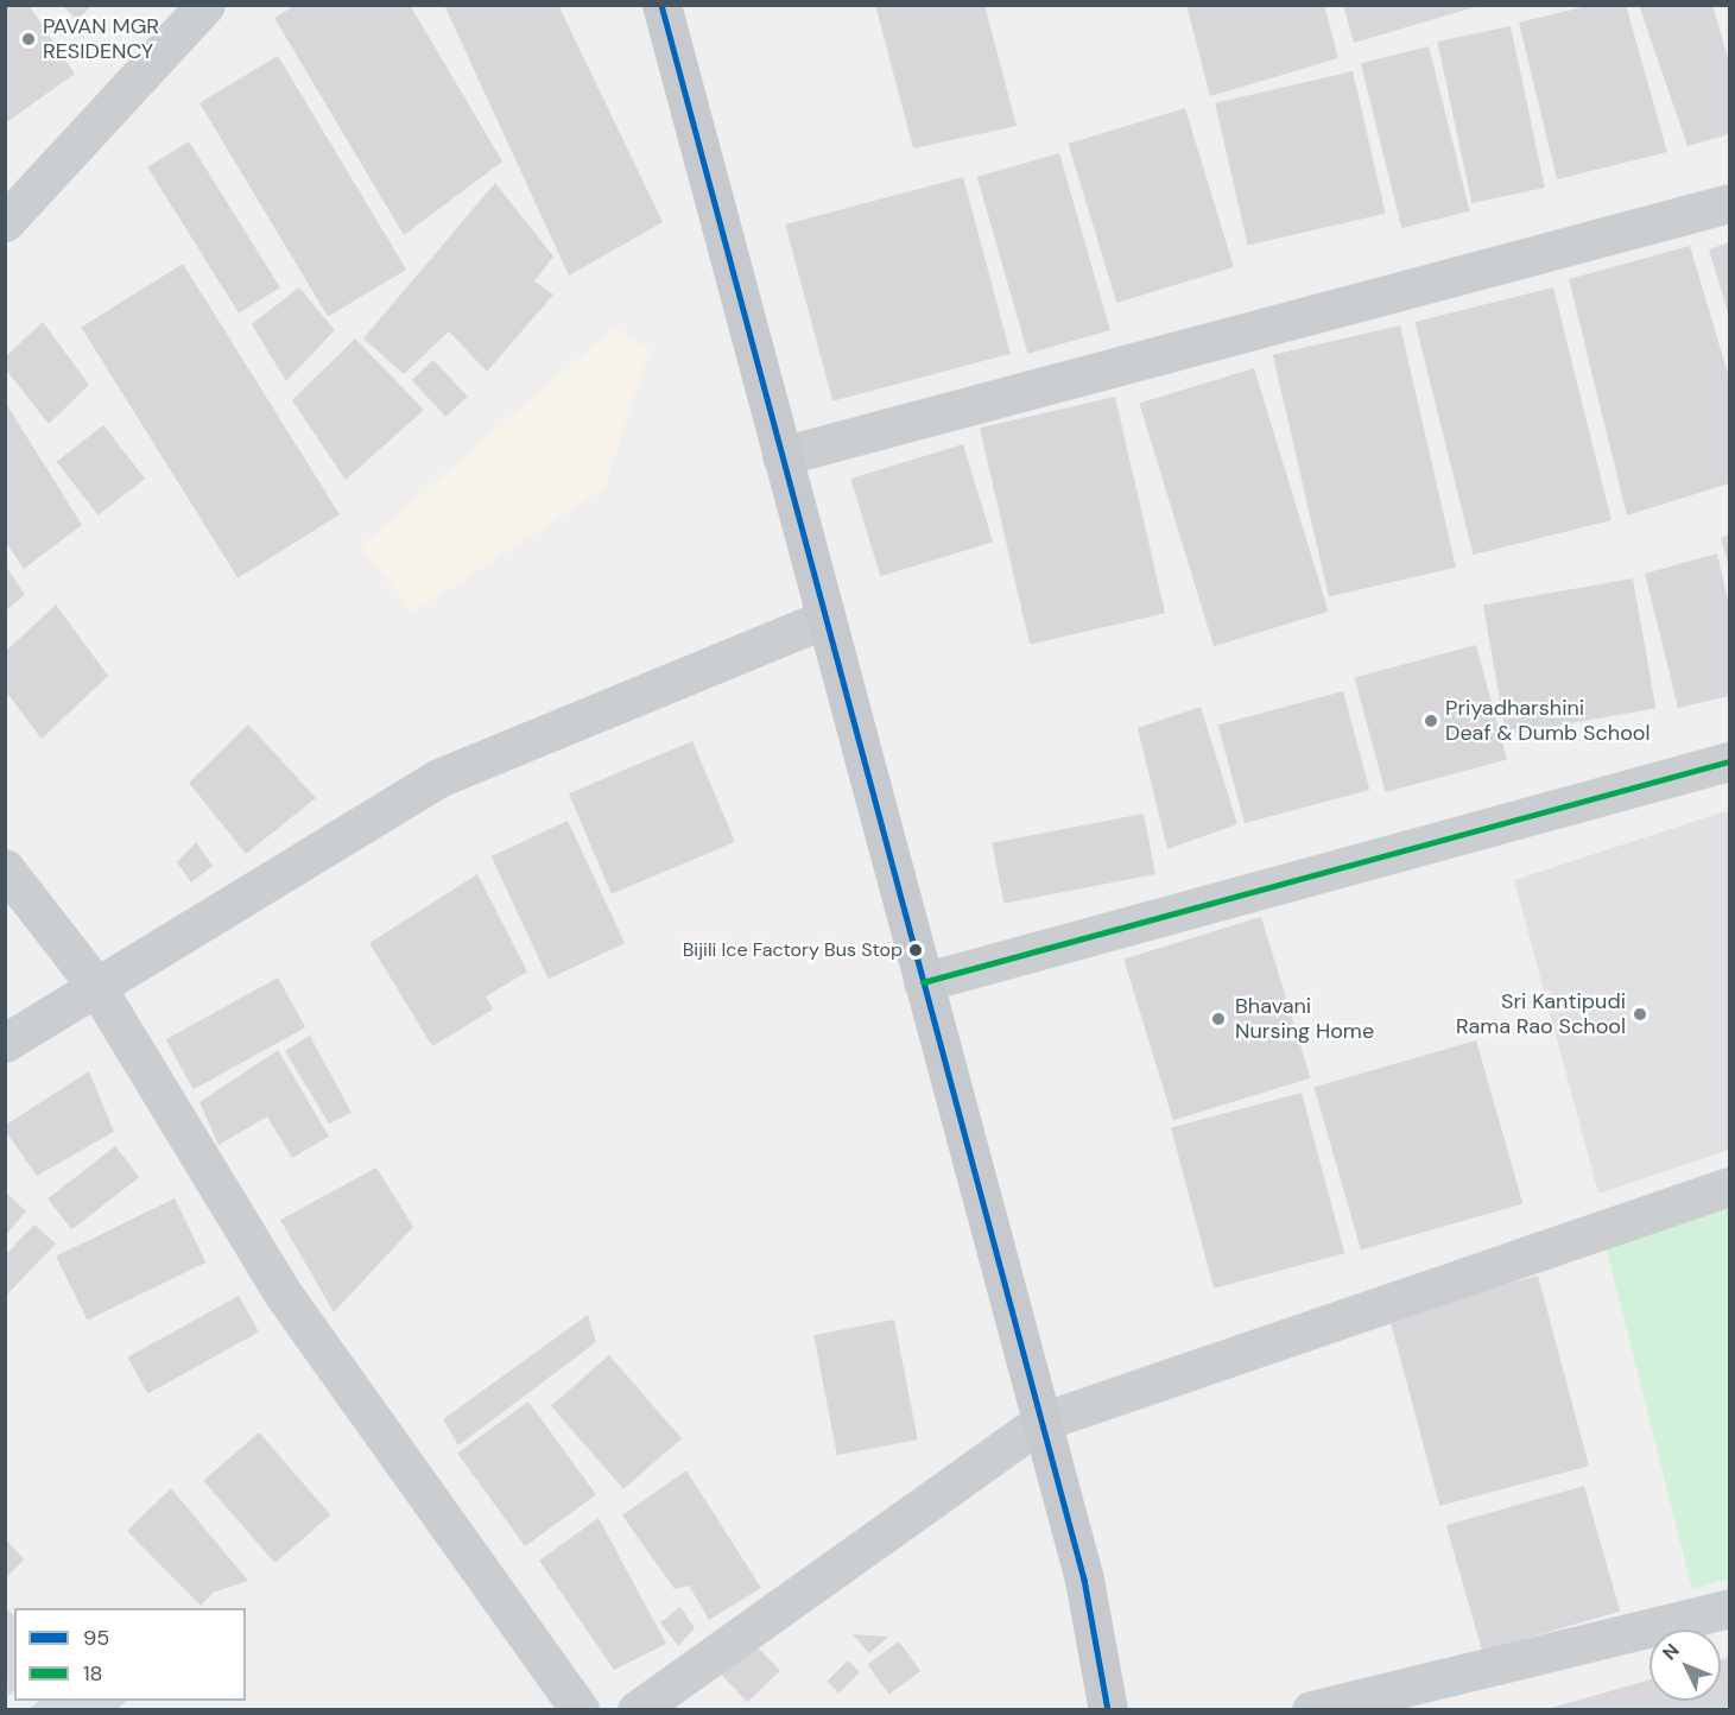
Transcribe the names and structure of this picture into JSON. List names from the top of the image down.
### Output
{
  "places": [
    "PAVAN MGR RESIDENCY",
    "Priyadharshini Deaf & Dumb School",
    "Bijili Ice Factory Bus Stop",
    "Sri Kantipudi Rama Rao School",
    "Bhavani Nursing Home"
  ],
  "lines": ["transit line 95", "transit line 18"],
  "legend": ["95", "18"],
  "north": "top left"
}
